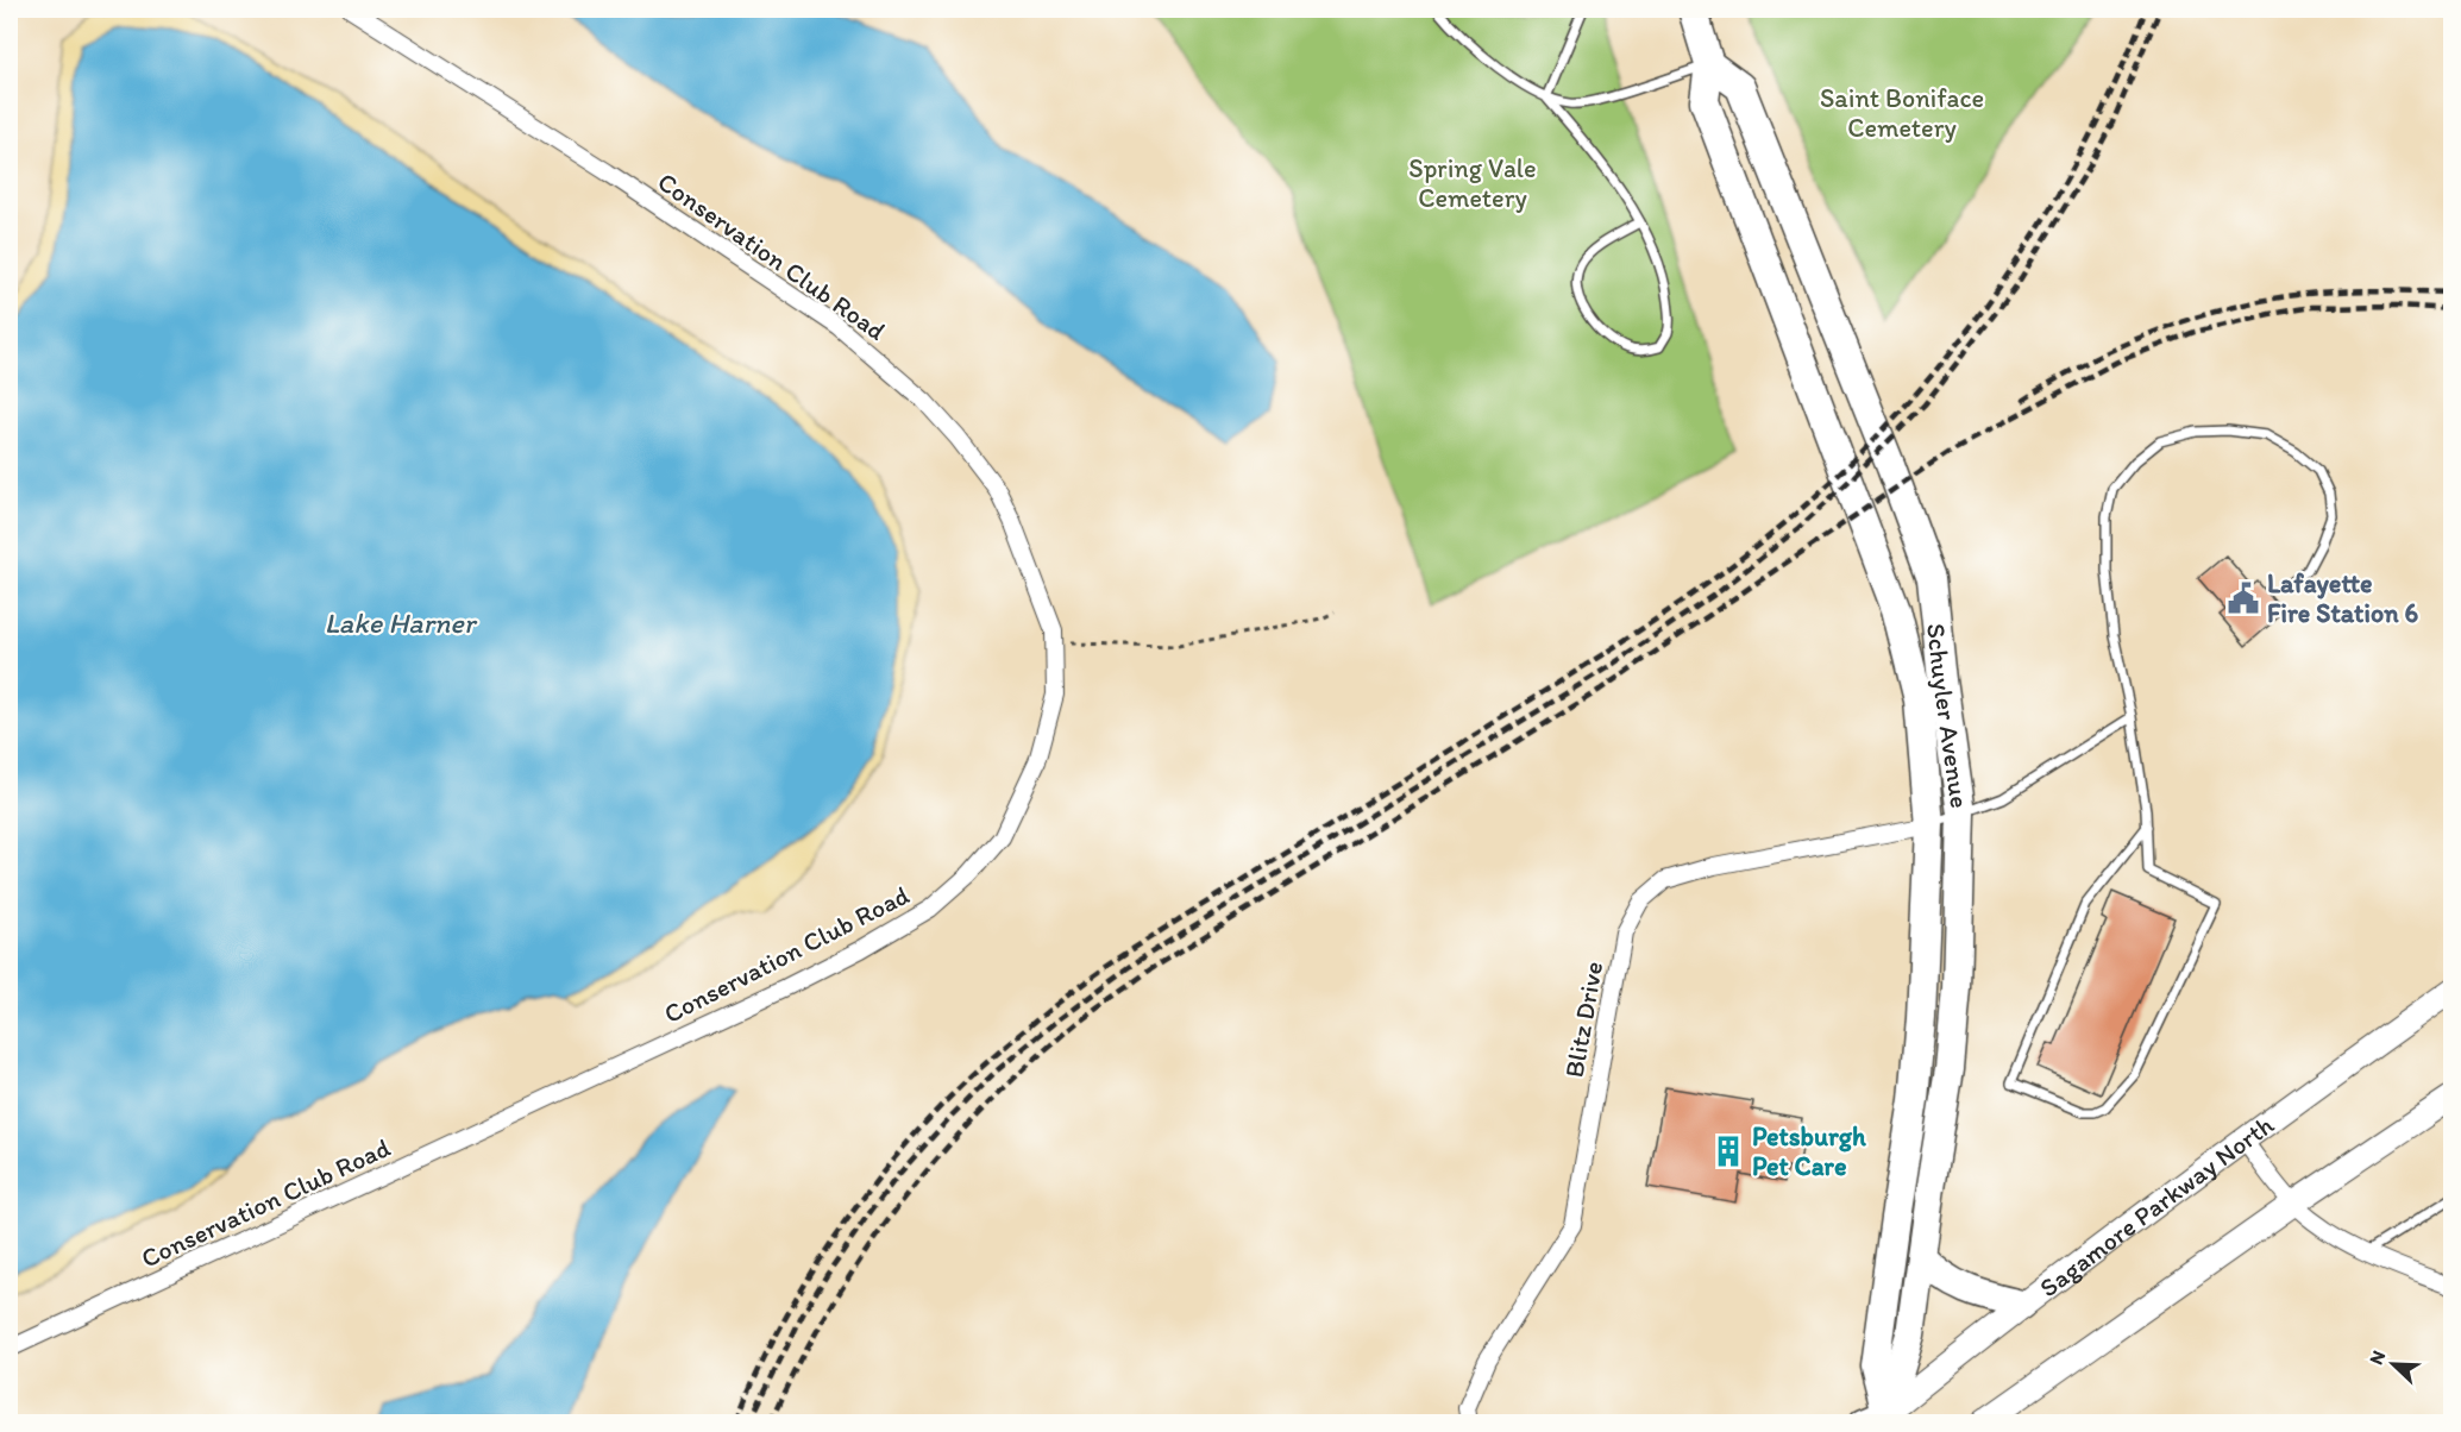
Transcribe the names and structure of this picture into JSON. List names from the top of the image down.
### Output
{
  "streets": {
    "highway": ["Schuyler Avenue"],
    "main road": ["Sagamore Parkway North"],
    "street": ["Conservation Club Road", "Blitz Drive"]
  },
  "crossings": [
    ["Schuyler Avenue", "Blitz Drive"],
    ["Schuyler Avenue", "Sagamore Parkway North"]
  ],
  "water": ["Lake Harner"],
  "parks": ["Saint Boniface Cemetery", "Spring Vale Cemetery"],
  "places": {
    "public building": ["Lafayette Fire Station 6"],
    "building": ["Petsburgh Pet Care"]
  },
  "north": "top left"
}
